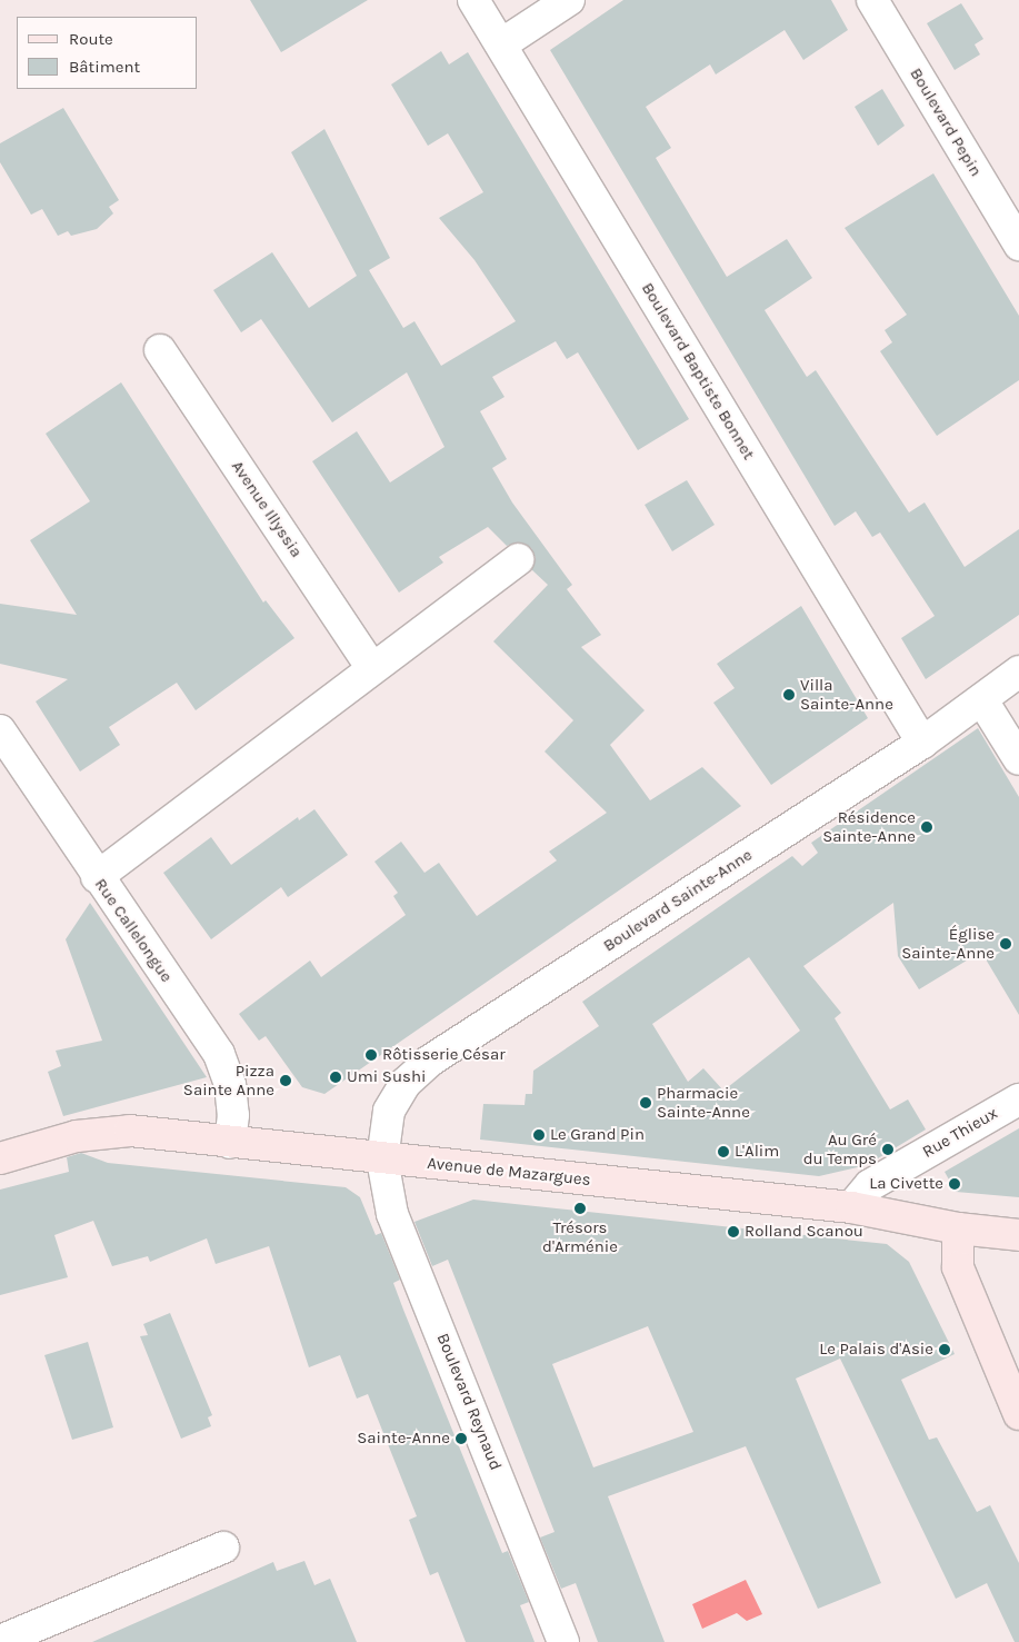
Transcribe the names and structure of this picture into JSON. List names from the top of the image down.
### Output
{
  "streets": {
    "street": [
      "Boulevard Pepin",
      "Boulevard Baptiste Bonnet",
      "Avenue Illyssia",
      "Boulevard Sainte-Anne",
      "Rue Callelongue",
      "Rue Thieux",
      "Avenue de Mazargues",
      "Boulevard Reynaud"
    ]
  },
  "crossings": [
    ["Boulevard Baptiste Bonnet", "Boulevard Sainte-Anne"],
    ["Boulevard Sainte-Anne", "Avenue de Mazargues"],
    ["Boulevard Sainte-Anne", "Boulevard Reynaud"],
    ["Rue Callelongue", "Avenue de Mazargues"],
    ["Rue Thieux", "Avenue de Mazargues"],
    ["Avenue de Mazargues", "Boulevard Reynaud"]
  ],
  "places": [
    "Villa Sainte-Anne",
    "Résidence Sainte-Anne",
    "Église Sainte-Anne",
    "Rôtisserie César",
    "Umi Sushi",
    "Pizza Sainte Anne",
    "Pharmacie Sainte-Anne",
    "Le Grand Pin",
    "Au Gré du Temps",
    "L'Alim",
    "La Civette",
    "Trésors d'Arménie",
    "Rolland Scanou",
    "Le Palais d'Asie",
    "Sainte-Anne"
  ],
  "legend": ["Route", "Bâtiment"]
}
